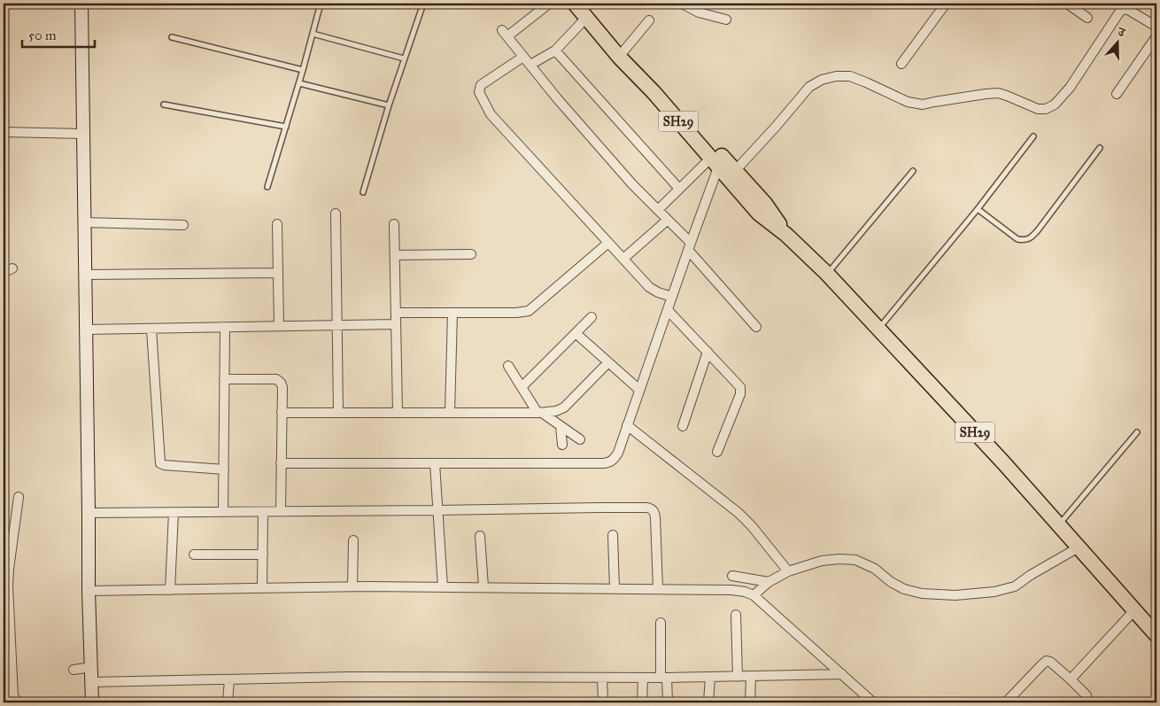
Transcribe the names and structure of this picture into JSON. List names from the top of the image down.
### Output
{
  "streets": {
    "main road": ["SH29"]
  },
  "scale_bar": "50 m",
  "north": "top"
}
